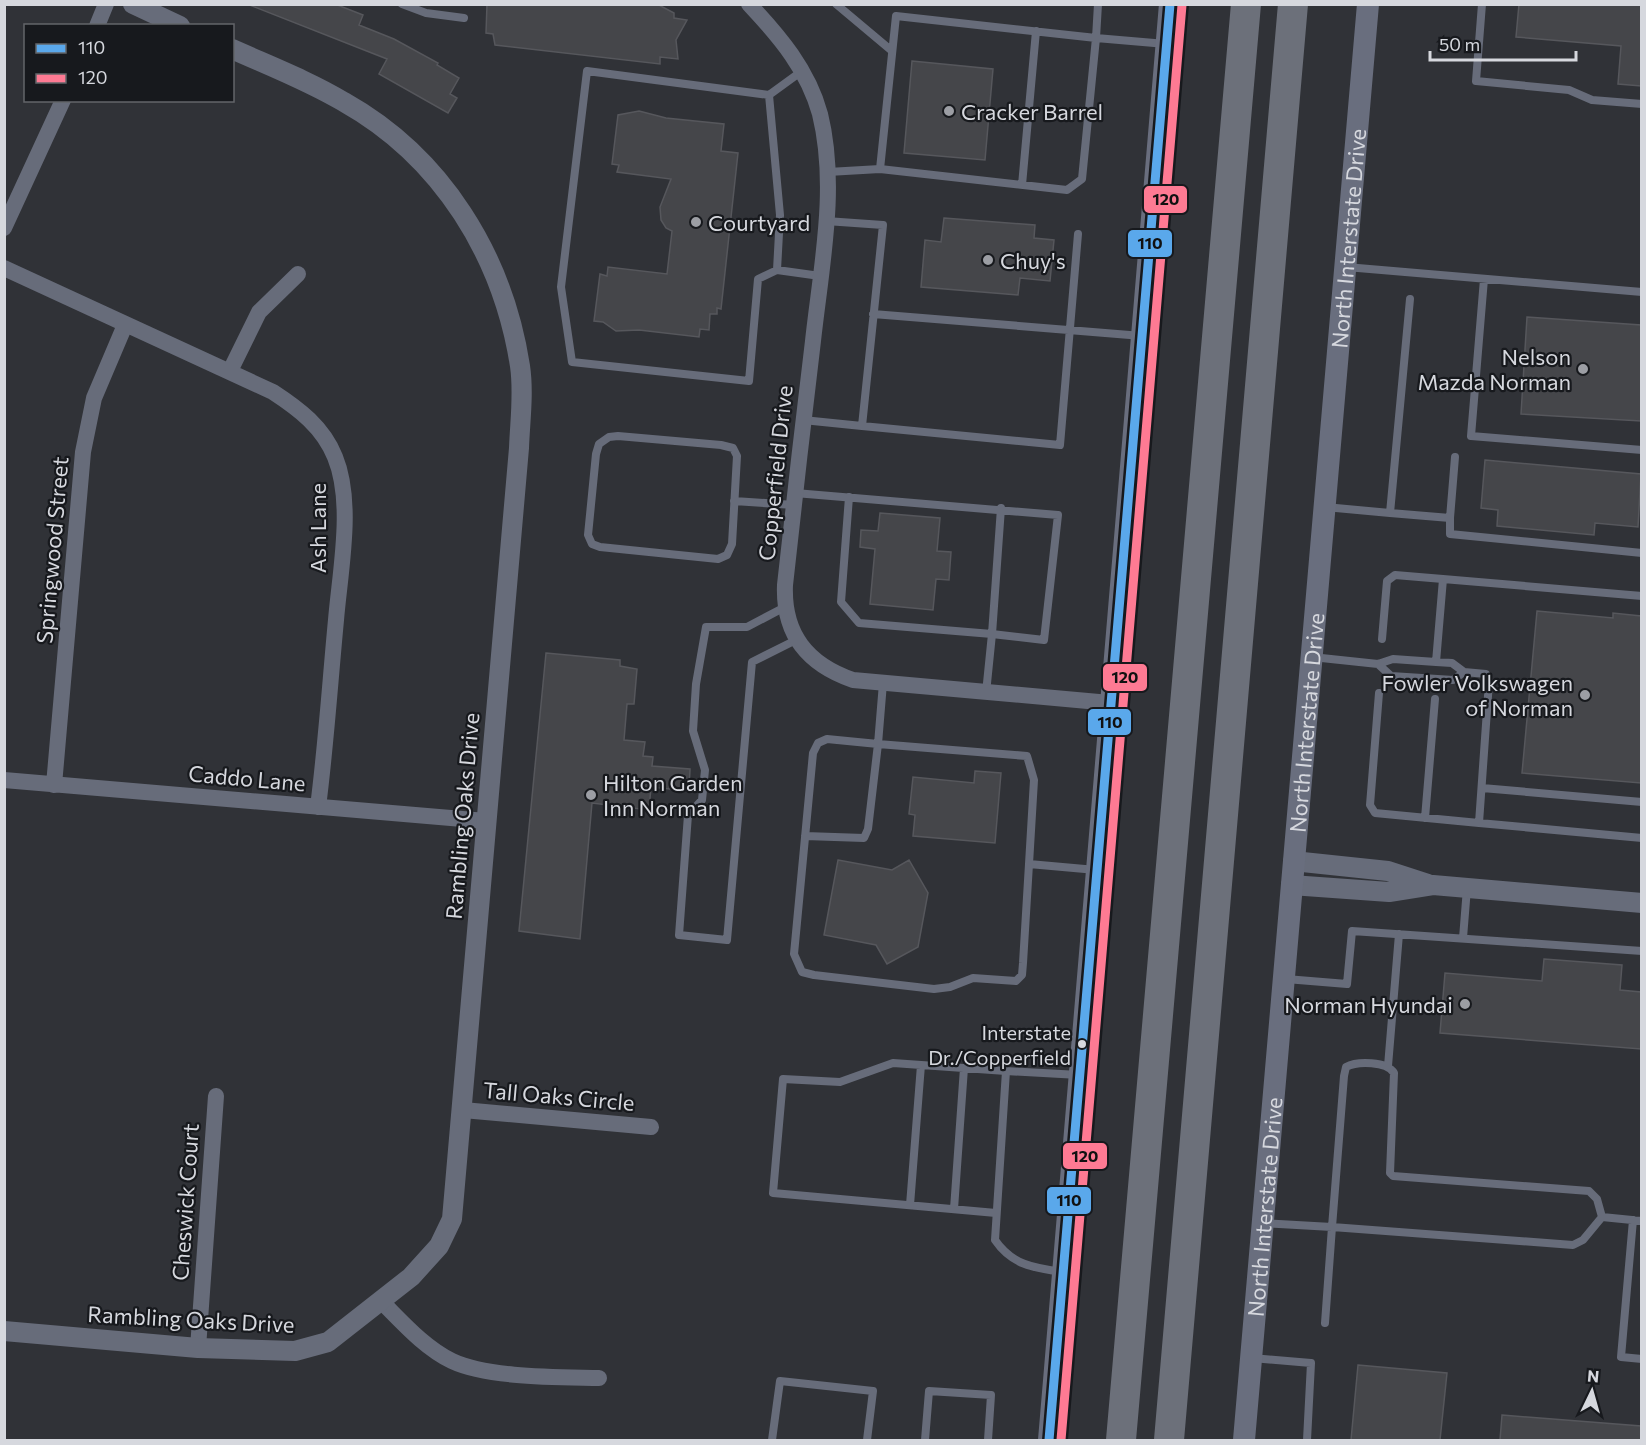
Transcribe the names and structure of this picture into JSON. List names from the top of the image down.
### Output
{
  "streets": {
    "main road": ["North Interstate Drive"],
    "street": [
      "Copperfield Drive",
      "Ash Lane",
      "Springwood Street",
      "Caddo Lane",
      "Rambling Oaks Drive",
      "Tall Oaks Circle",
      "Cheswick Court"
    ]
  },
  "crossings": [
    ["Ash Lane", "Springwood Street"],
    ["Ash Lane", "Caddo Lane"],
    ["Springwood Street", "Caddo Lane"],
    ["Caddo Lane", "Rambling Oaks Drive"],
    ["Rambling Oaks Drive", "Tall Oaks Circle"],
    ["Rambling Oaks Drive", "Cheswick Court"]
  ],
  "places": [
    "Cracker Barrel",
    "Courtyard",
    "Chuy's",
    "Nelson Mazda Norman",
    "Fowler Volkswagen of Norman",
    "Hilton Garden Inn Norman",
    "Norman Hyundai",
    "Interstate Dr./Copperfield"
  ],
  "lines": ["transit line 110", "transit line 120"],
  "legend": ["110", "120"],
  "scale_bar": "50 m",
  "north": "top"
}
